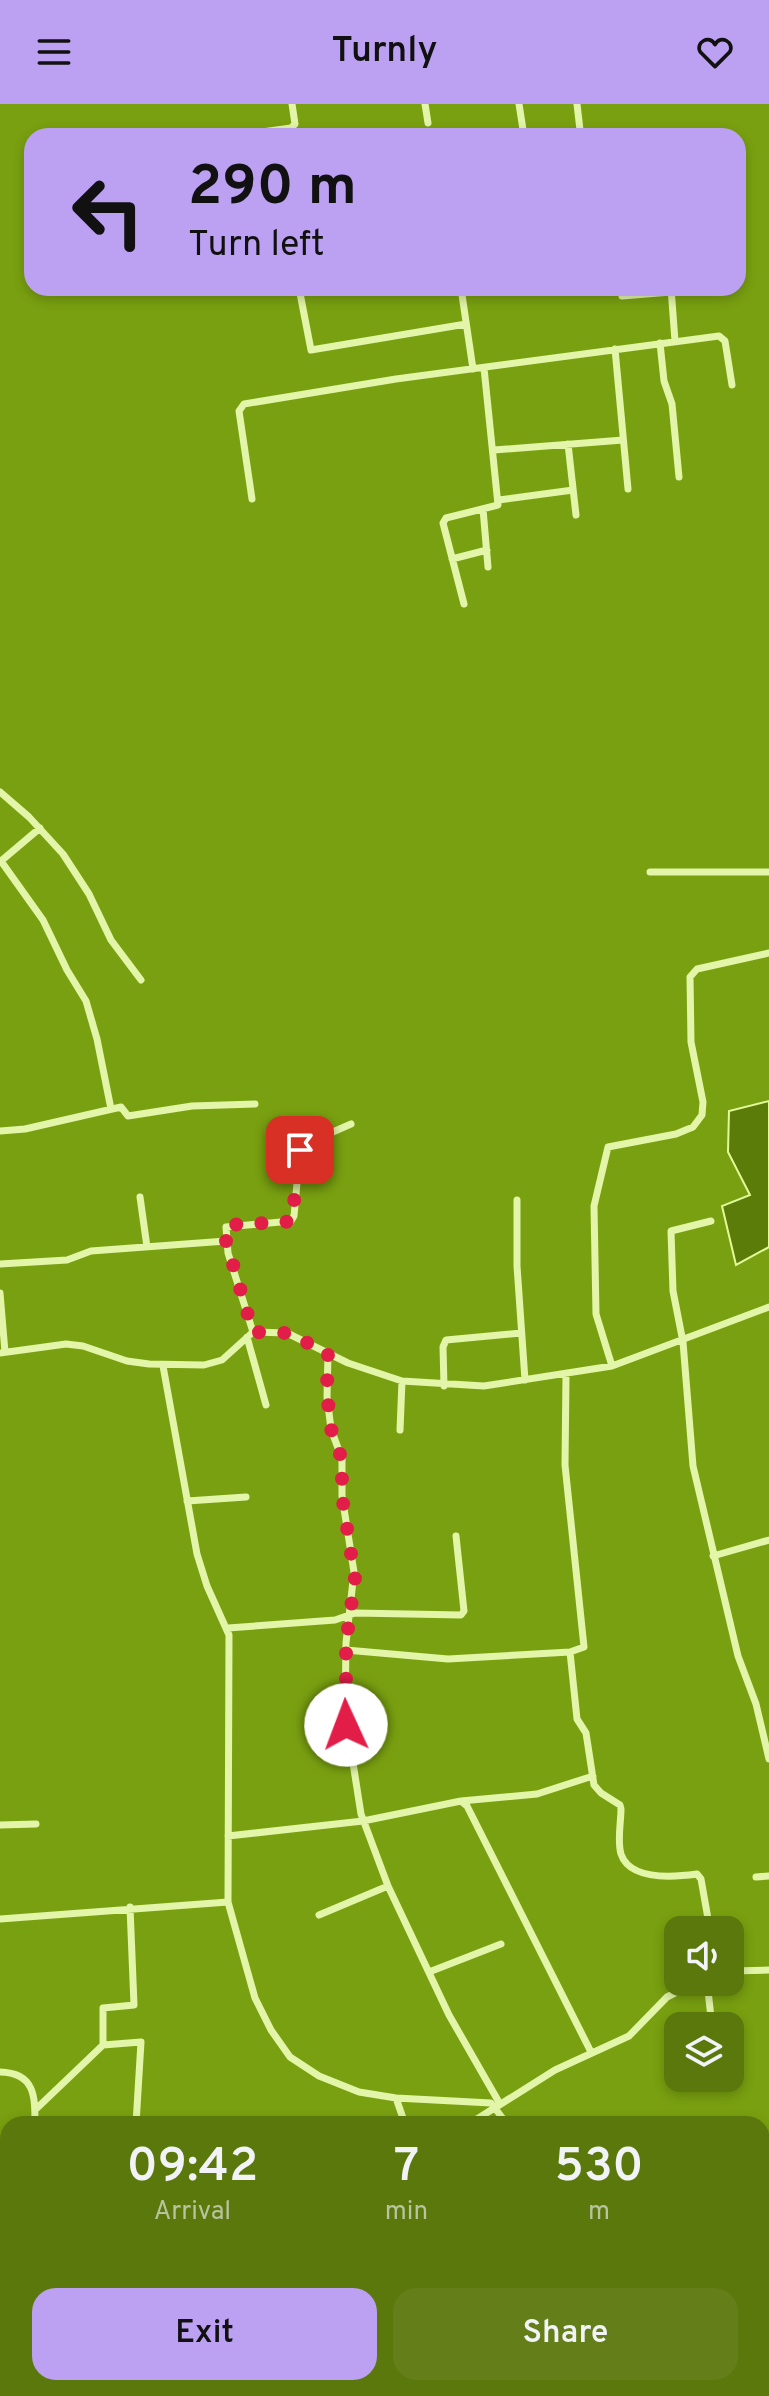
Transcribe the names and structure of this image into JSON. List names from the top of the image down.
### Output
{
  "page": {
    "header": "Turnly",
    "turn": ["290 m", "Turn left"],
    "eta": [
      "09:42",
      "Arrival",
      "7",
      "min",
      "530",
      "m"
    ],
    "buttons": ["Exit", "Share"]
  }
}
